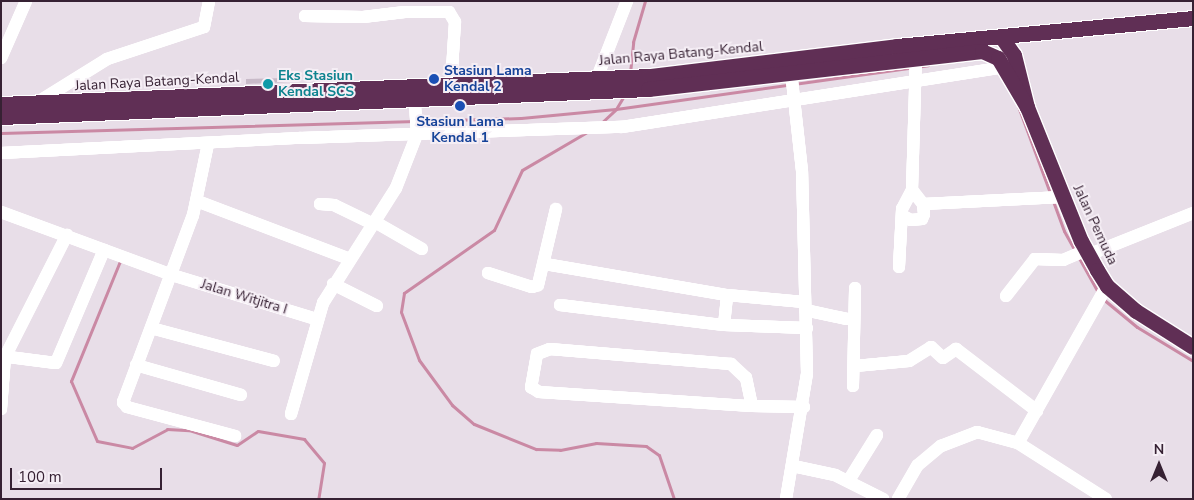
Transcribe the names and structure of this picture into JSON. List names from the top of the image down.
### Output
{
  "streets": {
    "highway": ["Jalan Raya Batang-Kendal", "Jalan Pemuda"],
    "street": ["Jalan Witjitra I"]
  },
  "crossings": [
    ["Jalan Raya Batang-Kendal", "Jalan Pemuda"]
  ],
  "places": ["Stasiun Lama Kendal 2", "Eks Stasiun Kendal SCS", "Stasiun Lama Kendal 1"],
  "scale_bar": "100 m",
  "north": "top"
}
